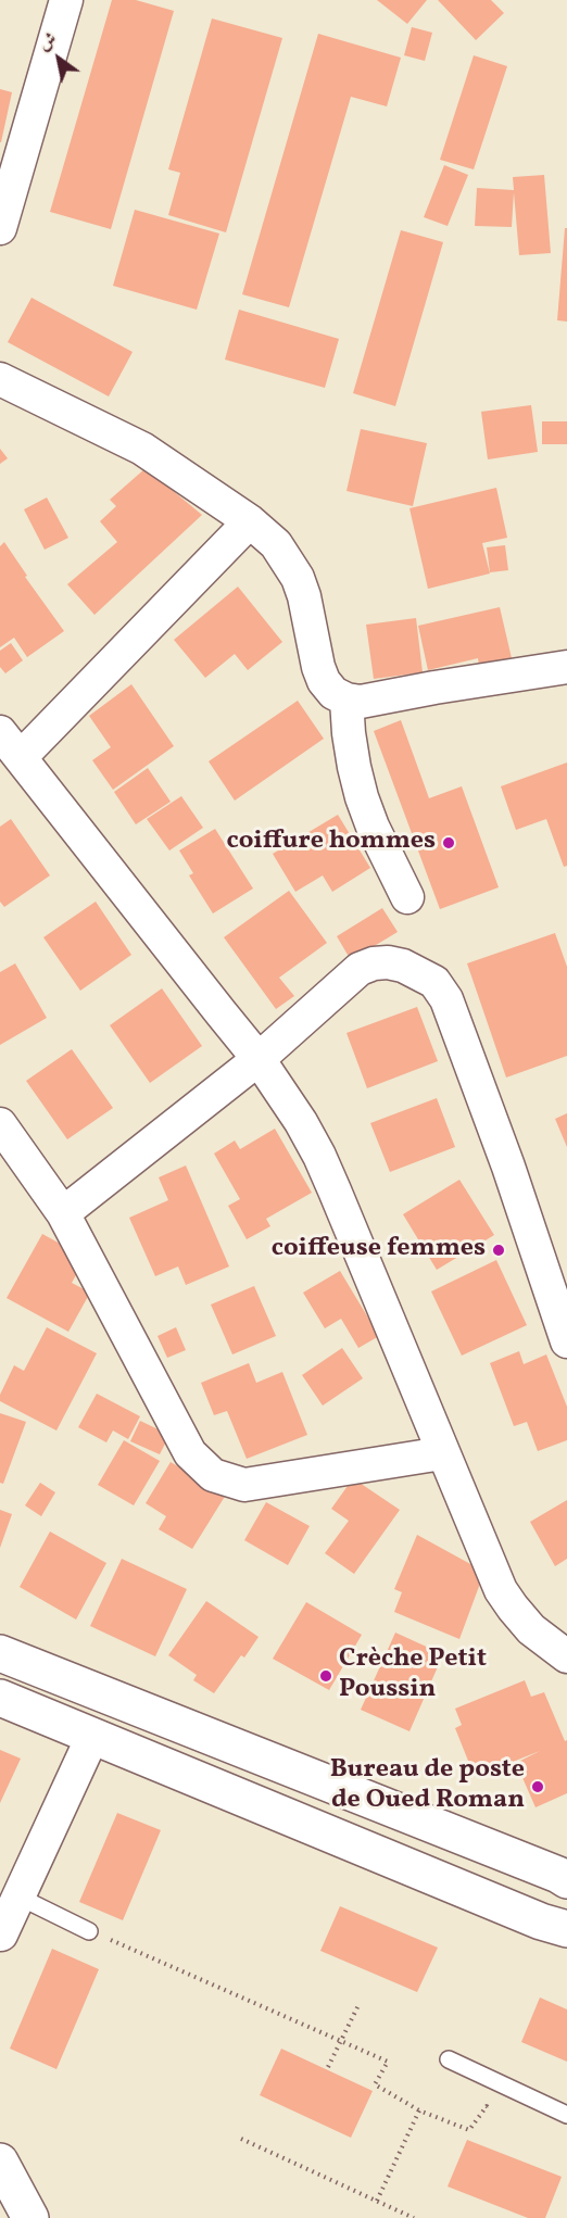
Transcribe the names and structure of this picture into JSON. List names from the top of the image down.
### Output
{
  "places": [
    "coiffure hommes",
    "coiffeuse femmes",
    "Crèche Petit Poussin",
    "Bureau de poste de Oued Roman"
  ],
  "north": "top left"
}
